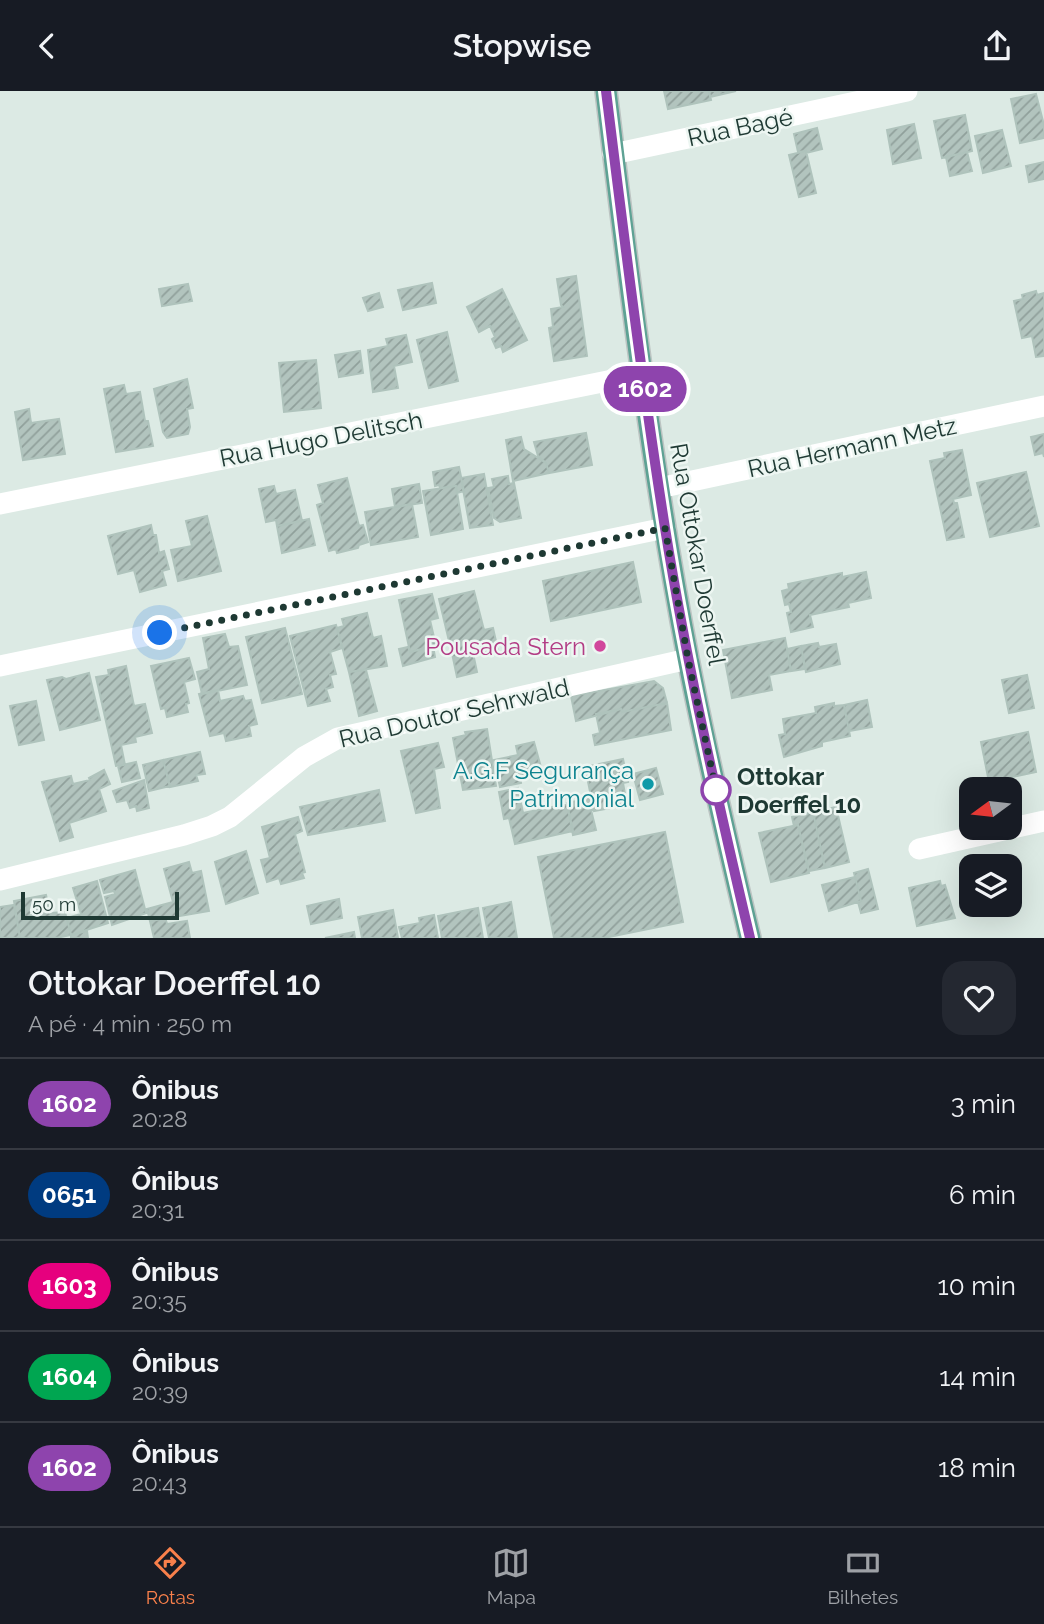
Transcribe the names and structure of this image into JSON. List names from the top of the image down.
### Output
{
  "streets": {
    "main road": ["Rua Ottokar Doerffel"],
    "street": [
      "Rua Bagé",
      "Rua Hugo Delitsch",
      "Rua Hermann Metz",
      "Rua Doutor Sehrwald"
    ]
  },
  "crossings": [
    ["Rua Bagé", "Rua Ottokar Doerffel"],
    ["Rua Hugo Delitsch", "Rua Ottokar Doerffel"],
    ["Rua Hermann Metz", "Rua Ottokar Doerffel"],
    ["Rua Ottokar Doerffel", "Rua Doutor Sehrwald"]
  ],
  "places": ["Pousada Stern", "A.G.F Segurança Patrimonial", "Ottokar Doerffel 10"],
  "lines": ["bus line 1602"],
  "scale_bar": "50 m",
  "north": "left",
  "page": {
    "header": "Stopwise",
    "on_map": "1602",
    "scale": "50 m",
    "heading": ["Ottokar Doerffel 10", "A pé · 4 min · 250 m"],
    "list": [
      {
        "mark": "1602",
        "name": "Ônibus",
        "note": "20:28",
        "value": "3 min"
      },
      {
        "mark": "0651",
        "name": "Ônibus",
        "note": "20:31",
        "value": "6 min"
      },
      {
        "mark": "1603",
        "name": "Ônibus",
        "note": "20:35",
        "value": "10 min"
      },
      {
        "mark": "1604",
        "name": "Ônibus",
        "note": "20:39",
        "value": "14 min"
      },
      {
        "mark": "1602",
        "name": "Ônibus",
        "note": "20:43",
        "value": "18 min"
      }
    ],
    "tabs": ["Rotas", "Mapa", "Bilhetes"]
  }
}
